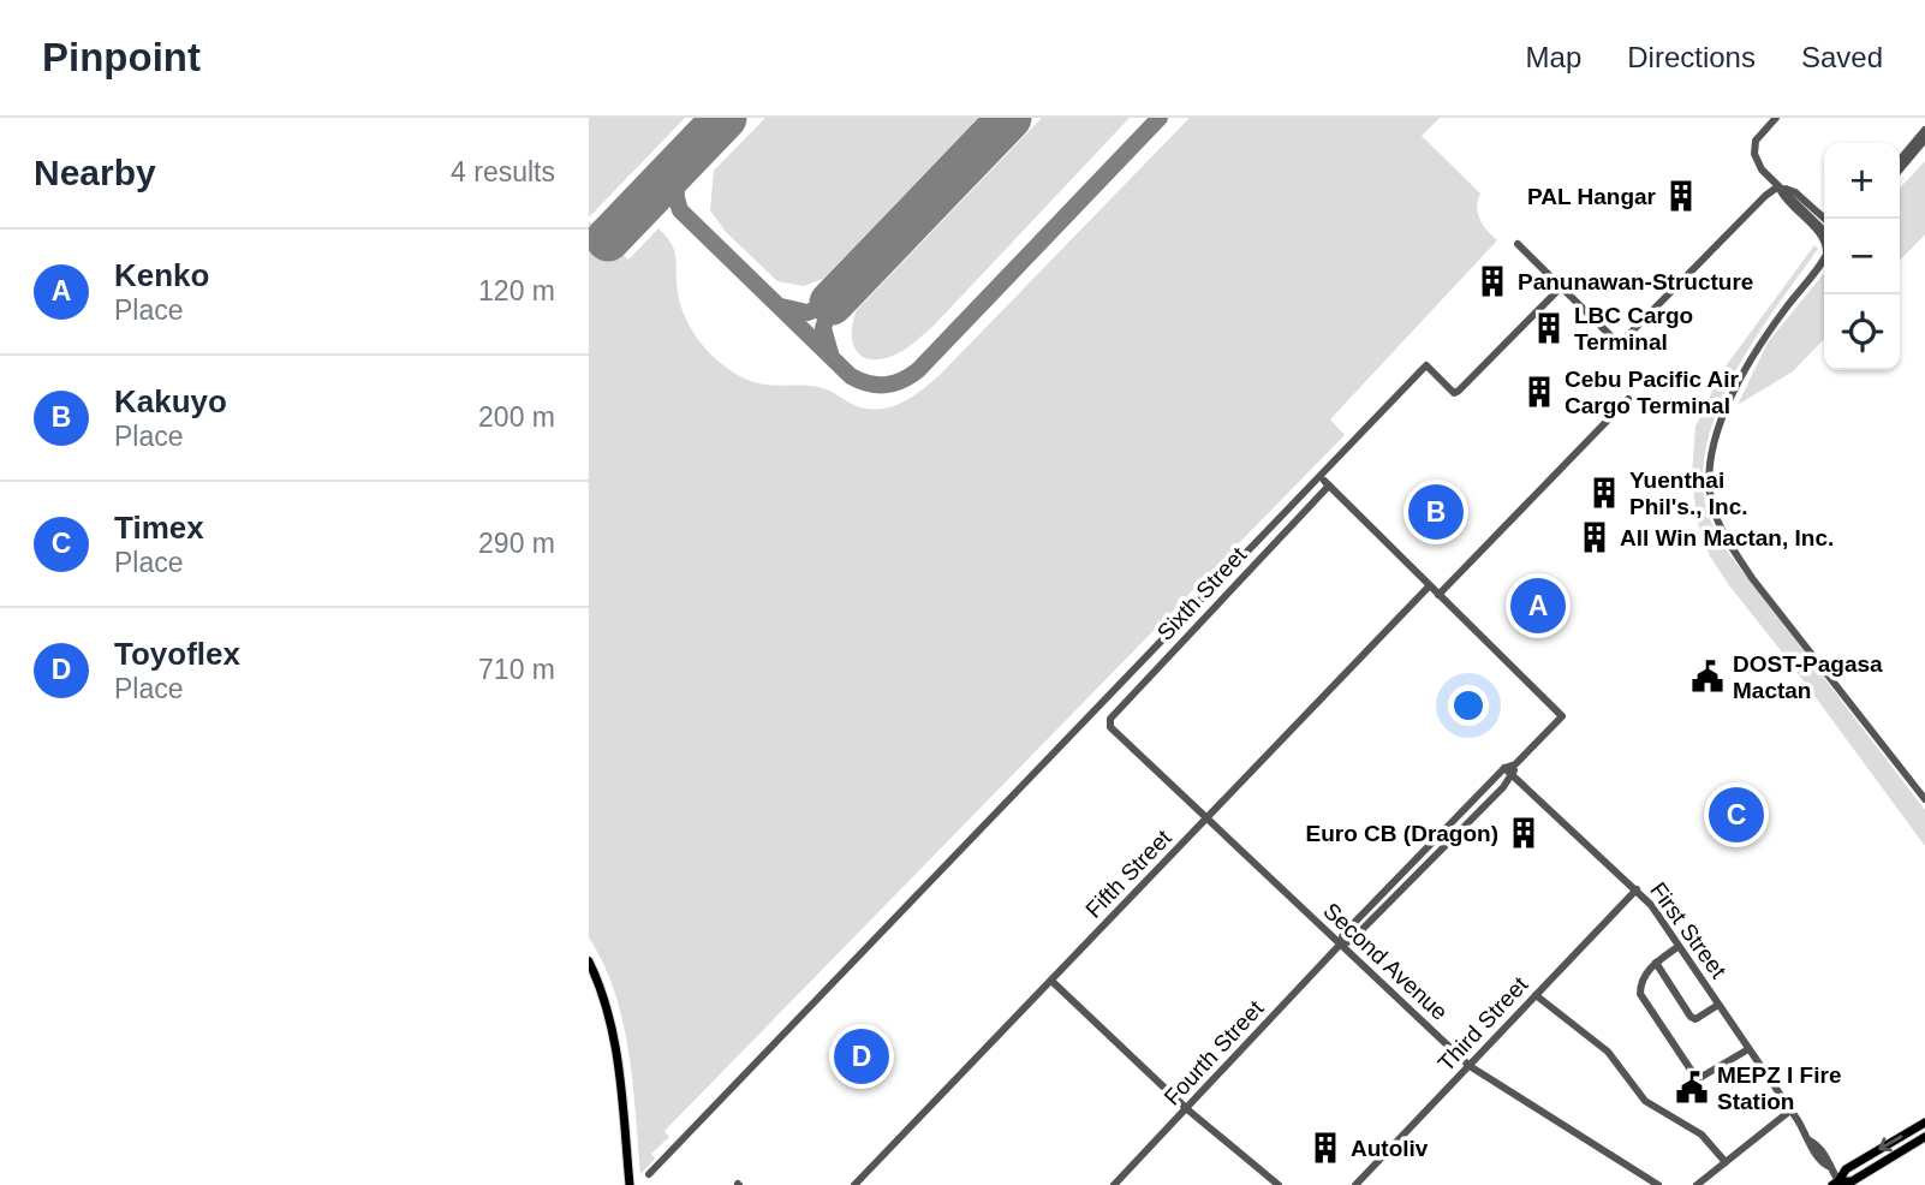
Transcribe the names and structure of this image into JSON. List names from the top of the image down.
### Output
{
  "streets": {
    "street": [
      "Sixth Street",
      "Fifth Street",
      "First Street",
      "Second Avenue",
      "Third Street",
      "Fourth Street"
    ]
  },
  "crossings": [
    ["Sixth Street", "Fifth Street"],
    ["Sixth Street", "Second Avenue"],
    ["Fifth Street", "Second Avenue"],
    ["First Street", "Third Street"],
    ["First Street", "Fourth Street"],
    ["Second Avenue", "Third Street"],
    ["Second Avenue", "Fourth Street"]
  ],
  "places": {
    "building": [
      "PAL Hangar",
      "Panunawan-Structure",
      "LBC Cargo Terminal",
      "Cebu Pacific Air Cargo Terminal",
      "Yuenthai Phil's., Inc.",
      "All Win Mactan, Inc.",
      "Euro CB (Dragon)",
      "Autoliv"
    ],
    "public building": ["DOST-Pagasa Mactan", "MEPZ I Fire Station"]
  },
  "page": {
    "header": "Pinpoint",
    "nav": ["Map", "Directions", "Saved"],
    "heading": ["Nearby", "4 results"],
    "map_buttons": ["+", "−"],
    "list": [
      {
        "mark": "A",
        "name": "Kenko",
        "note": "Place",
        "value": "120 m"
      },
      {
        "mark": "B",
        "name": "Kakuyo",
        "note": "Place",
        "value": "200 m"
      },
      {
        "mark": "C",
        "name": "Timex",
        "note": "Place",
        "value": "290 m"
      },
      {
        "mark": "D",
        "name": "Toyoflex",
        "note": "Place",
        "value": "710 m"
      }
    ],
    "pins": [
      "B",
      "A",
      "C",
      "D"
    ]
  }
}
